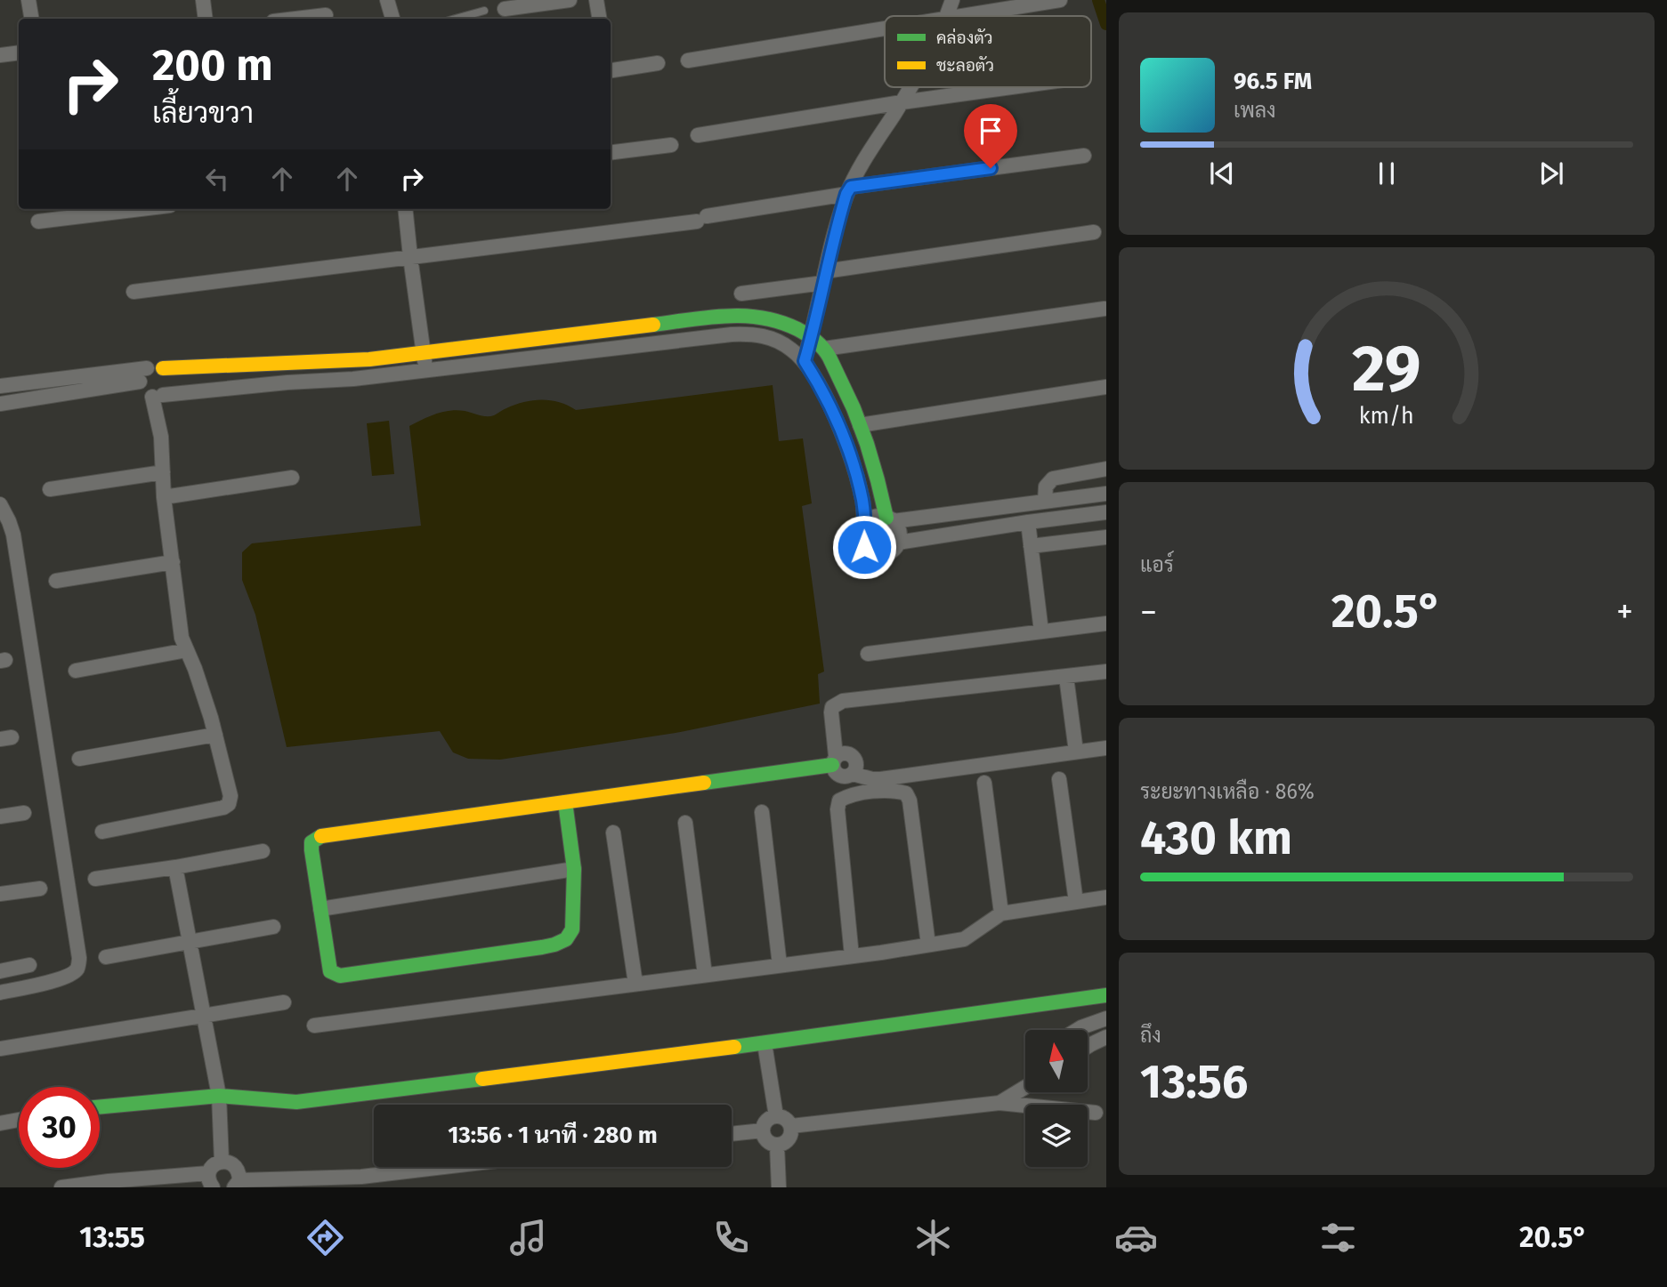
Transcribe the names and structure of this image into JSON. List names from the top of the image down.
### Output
{
  "legend": ["คล่องตัว", "ชะลอตัว"],
  "north": "top",
  "page": {
    "turn": ["200 m", "เลี้ยวขวา"],
    "song": ["96.5 FM", "เพลง"],
    "tile": [
      "แอร์",
      ["ระยะทางเหลือ · 86%", "430 km"],
      ["ถึง", "13:56"]
    ],
    "heat": ["−", "20.5°", "+"],
    "limit": "30",
    "trip": "13:56 · 1 นาที · 280 m",
    "tabs": ["13:55", "20.5°"],
    "gauge": ["29", "km/h"]
  }
}
